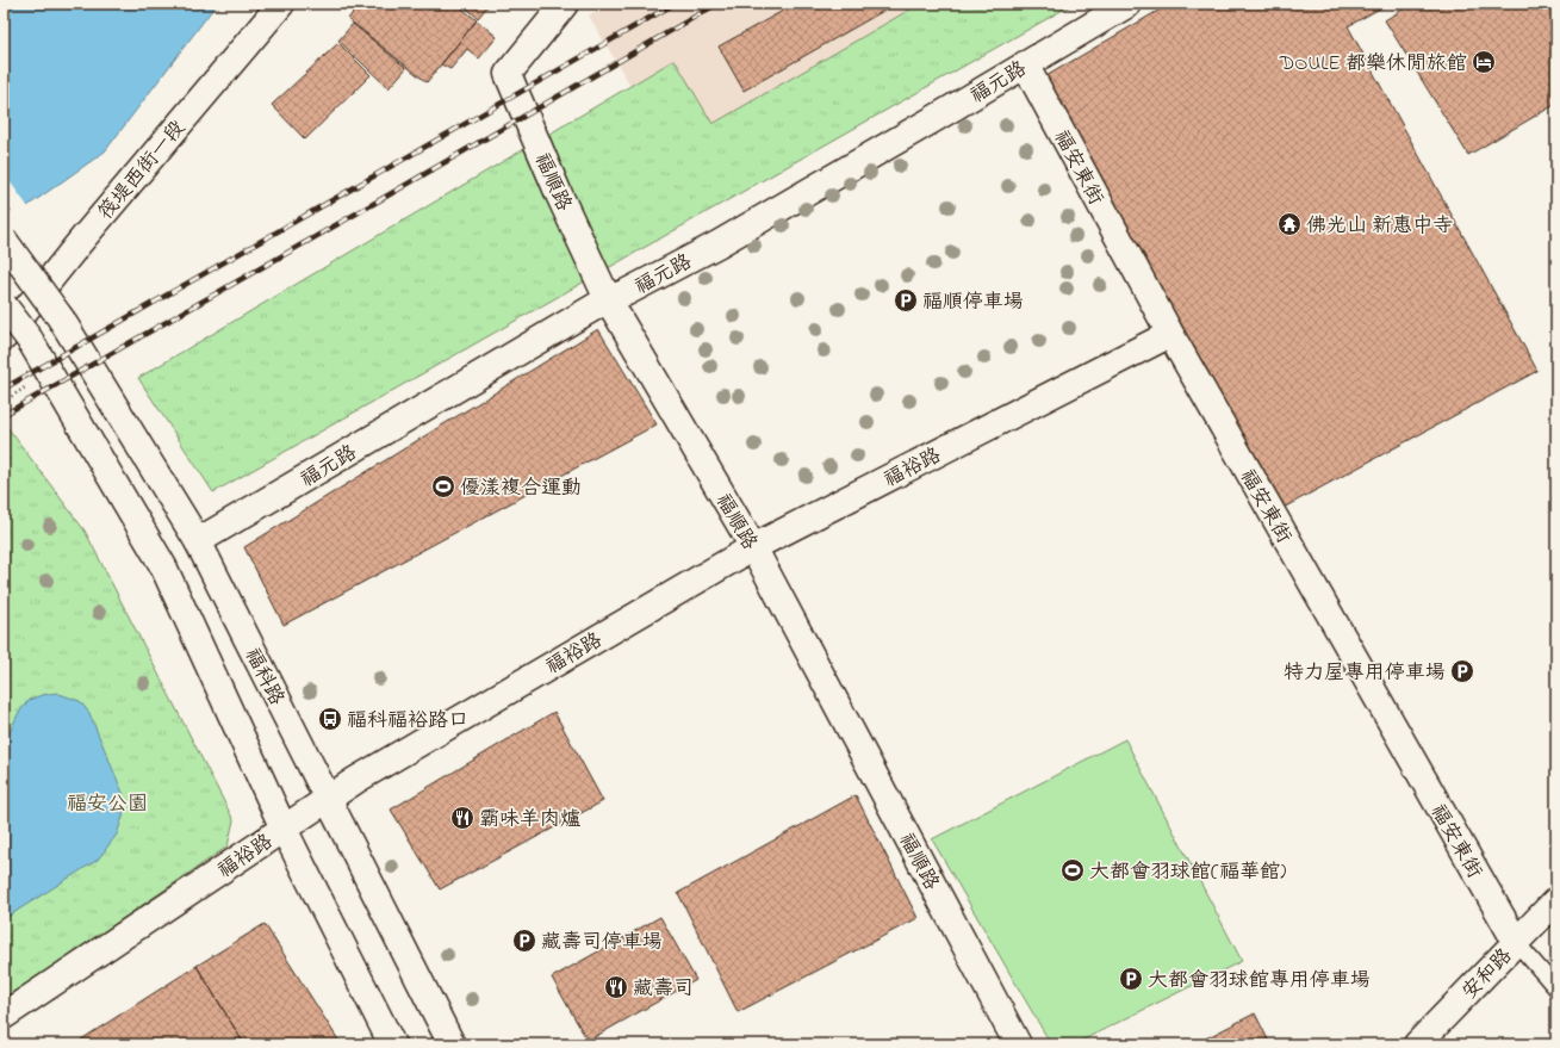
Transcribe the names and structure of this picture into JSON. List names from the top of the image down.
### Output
{
  "streets": {
    "street": [
      "福元路",
      "福安東街",
      "筏堤西街一段",
      "福順路",
      "福裕路",
      "福科路",
      "安和路"
    ]
  },
  "crossings": [
    ["福元路", "福安東街"],
    ["福元路", "福順路"],
    ["福元路", "福科路"],
    ["福安東街", "福裕路"],
    ["福安東街", "安和路"],
    ["福順路", "福裕路"],
    ["福裕路", "福科路"]
  ],
  "parks": ["福安公園"],
  "places": {
    "hotel": ["DOULE 都樂休閒旅館"],
    "temple": ["佛光山 新惠中寺"],
    "parking": [
      "福順停車場",
      "特力屋專用停車場",
      "藏壽司停車場",
      "大都會羽球館專用停車場"
    ],
    "sports": ["優漾複合運動", "大都會羽球館(福華館)"],
    "bus stop": ["福科福裕路口"],
    "restaurant": ["霸味羊肉爐", "藏壽司"]
  }
}
